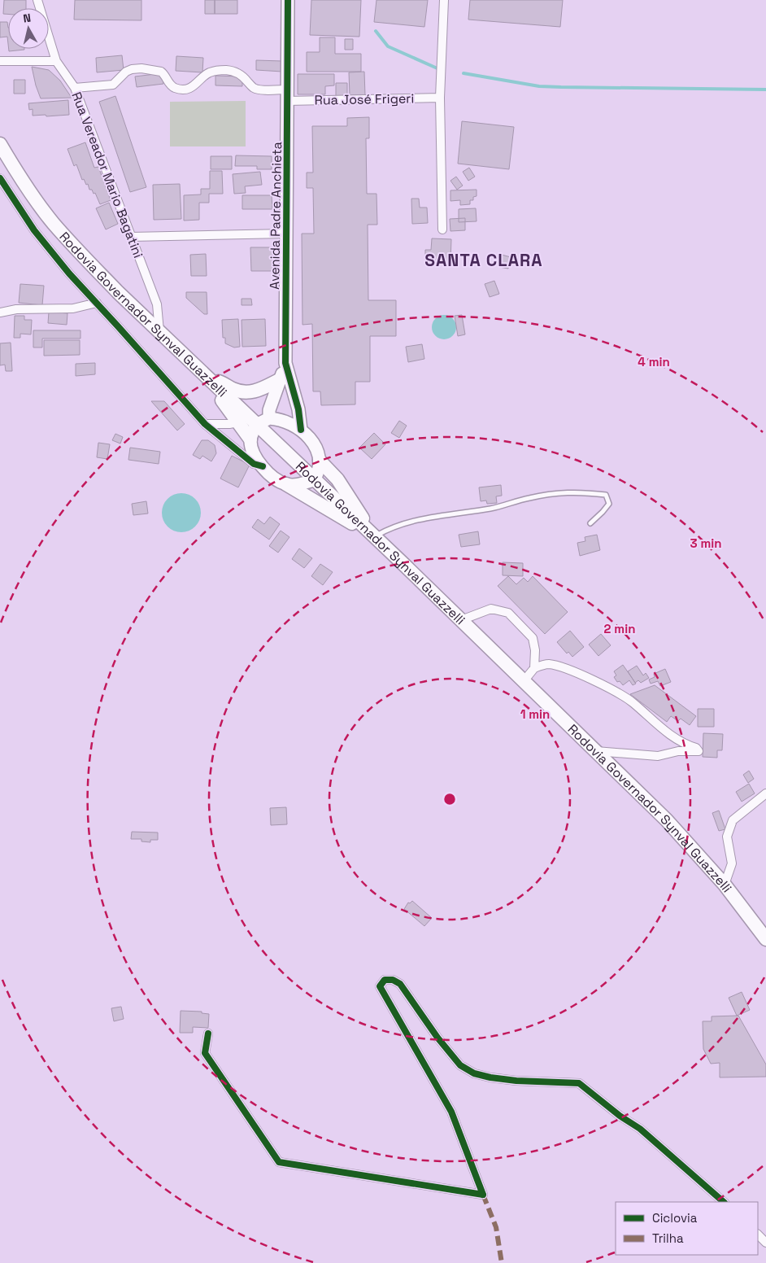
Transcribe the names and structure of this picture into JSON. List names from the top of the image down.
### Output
{
  "streets": {
    "main road": ["Rodovia Governador Synval Guazzelli"],
    "street": ["Rua José Frigeri", "Rua Vereador Mario Bagatini", "Avenida Padre Anchieta"]
  },
  "crossings": [
    ["Rua José Frigeri", "Rua Vereador Mario Bagatini"],
    ["Rua José Frigeri", "Avenida Padre Anchieta"],
    ["Rua Vereador Mario Bagatini", "Rodovia Governador Synval Guazzelli"]
  ],
  "districts": ["SANTA CLARA"],
  "legend": ["Ciclovia", "Trilha"],
  "north": "top",
  "rings": [
    "4 min",
    "3 min",
    "2 min",
    "1 min"
  ]
}
